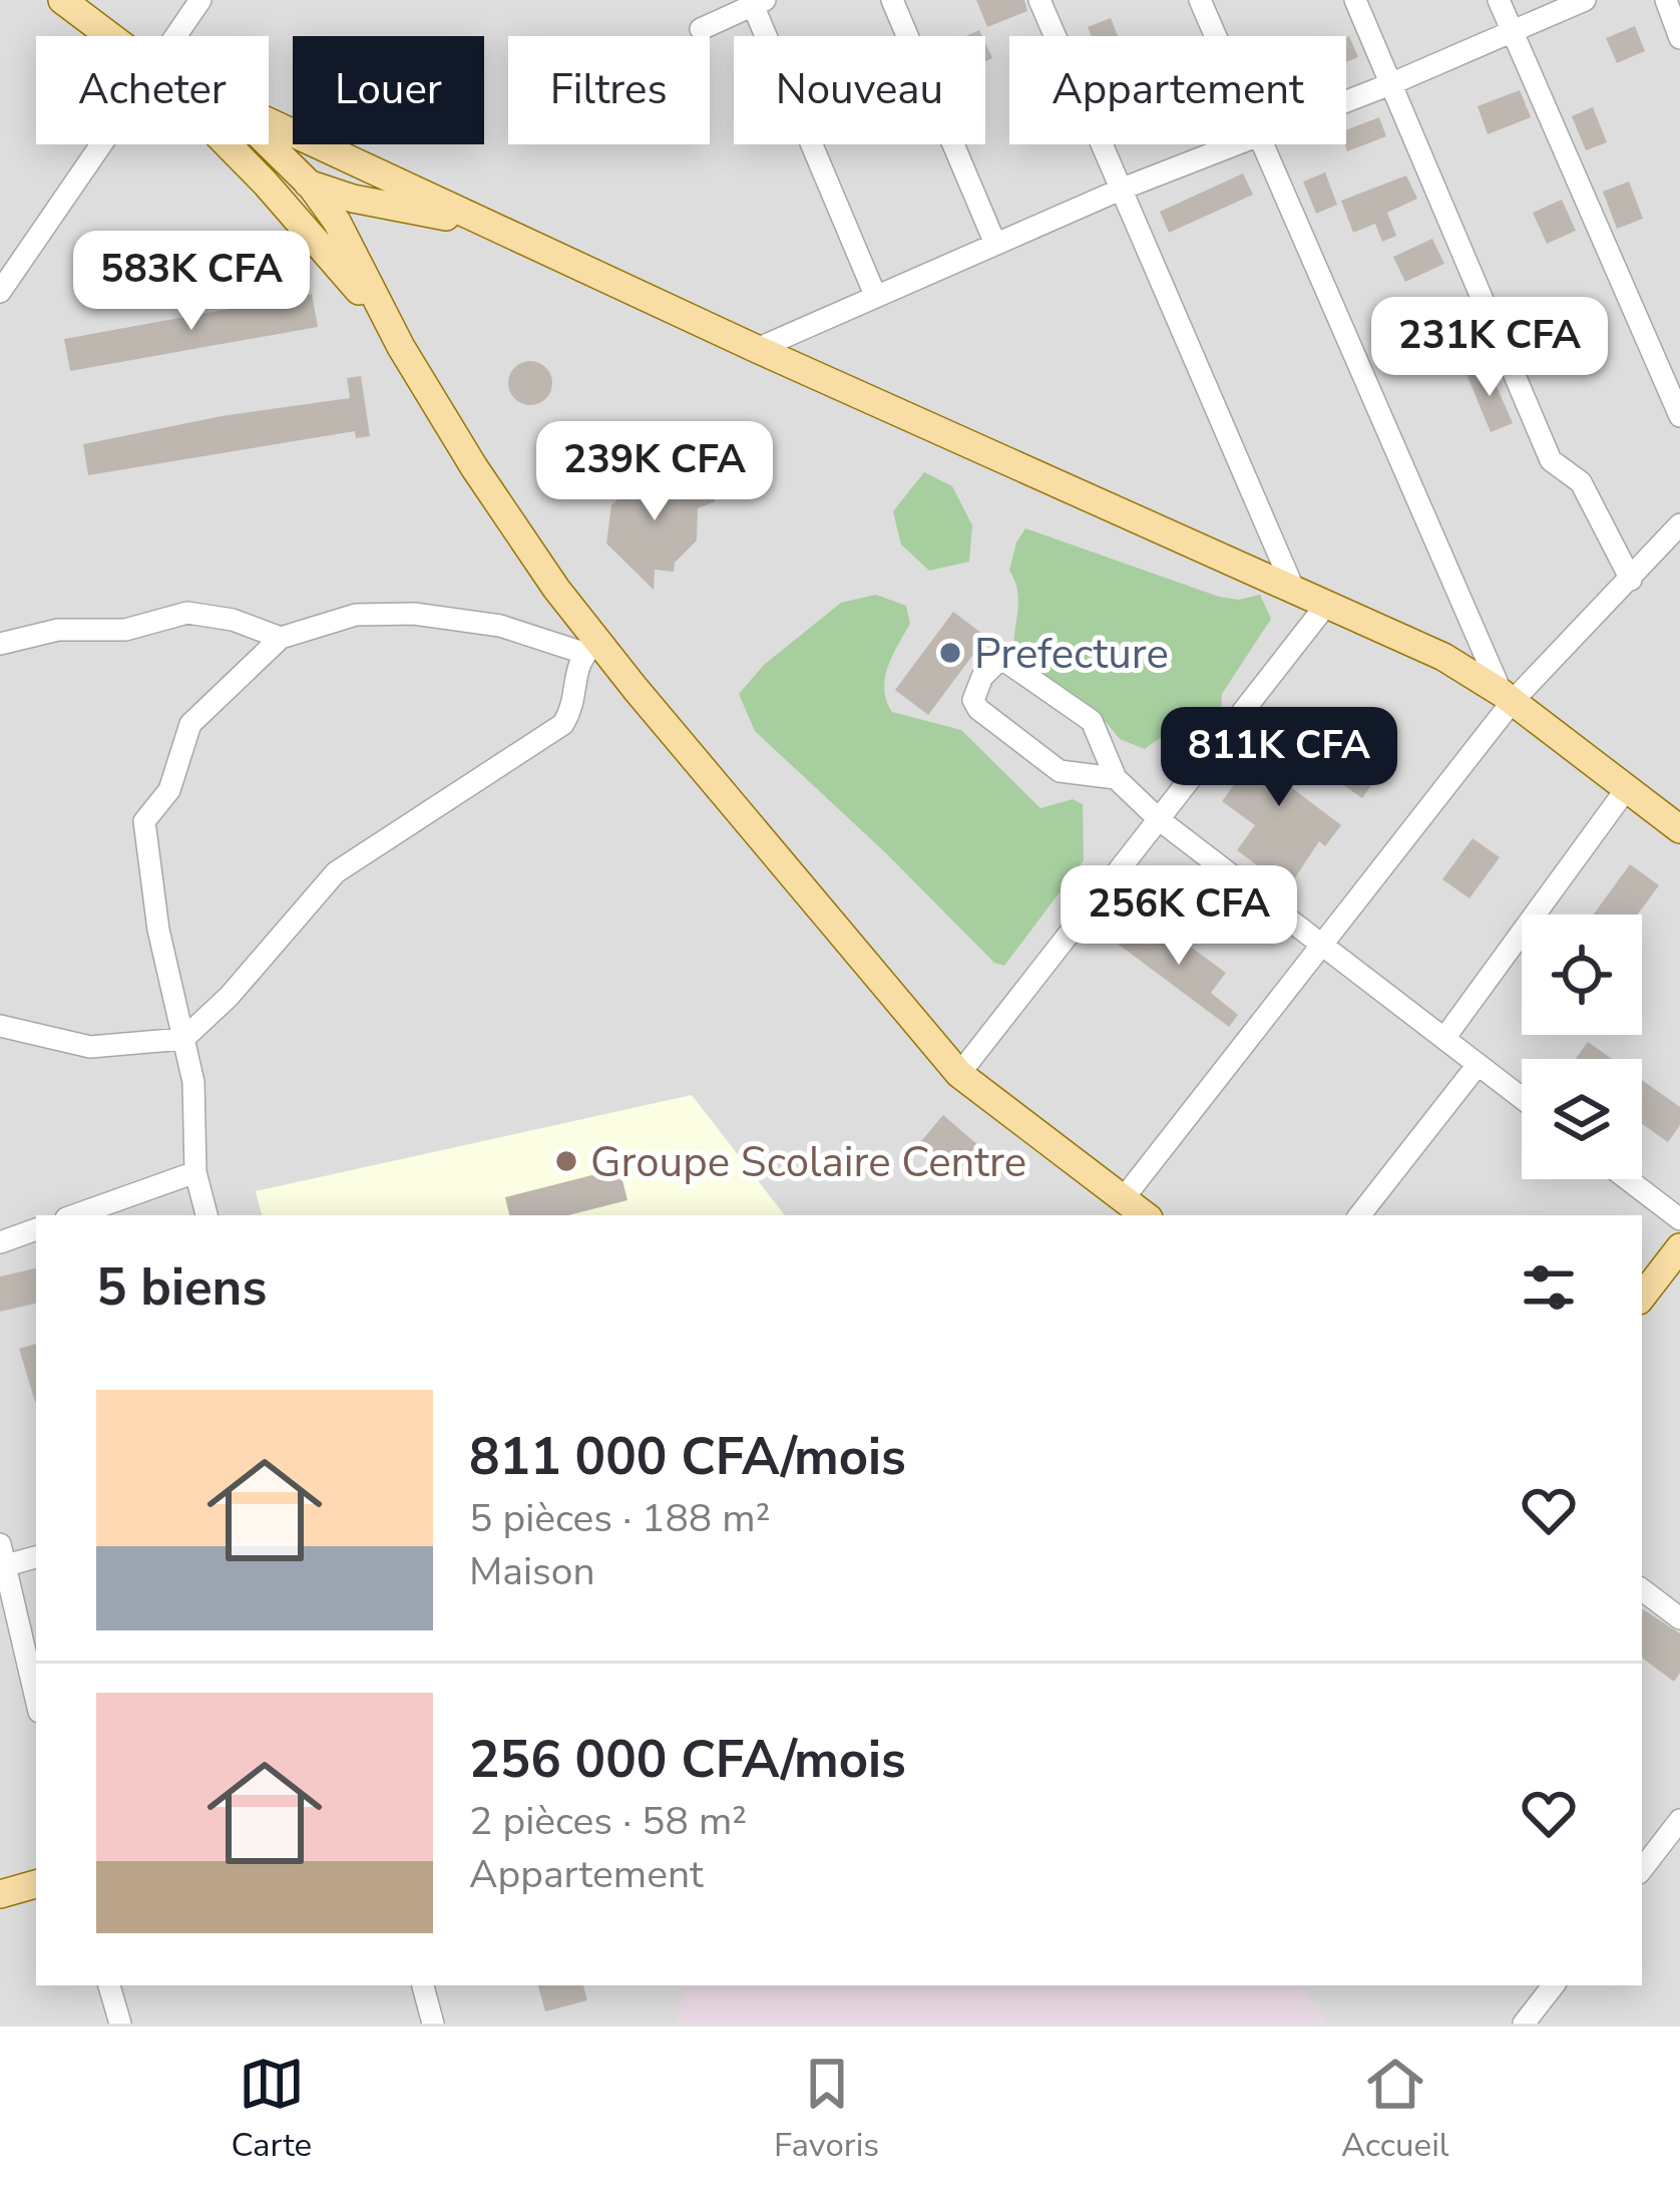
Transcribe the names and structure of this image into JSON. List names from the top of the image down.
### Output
{
  "places": ["Prefecture", "Groupe Scolaire Centre"],
  "page": {
    "chip": [
      "Acheter",
      "Louer",
      "Filtres",
      "Nouveau",
      "Appartement"
    ],
    "price": [
      "583K CFA",
      "231K CFA",
      "239K CFA",
      "811K CFA",
      "256K CFA"
    ],
    "heading": "5 biens",
    "list": [
      {
        "name": "811 000 CFA/mois",
        "note": "5 pièces · 188 m² · Maison"
      },
      {
        "name": "256 000 CFA/mois",
        "note": "2 pièces · 58 m² · Appartement"
      }
    ],
    "tabs": ["Carte", "Favoris", "Accueil"]
  }
}
